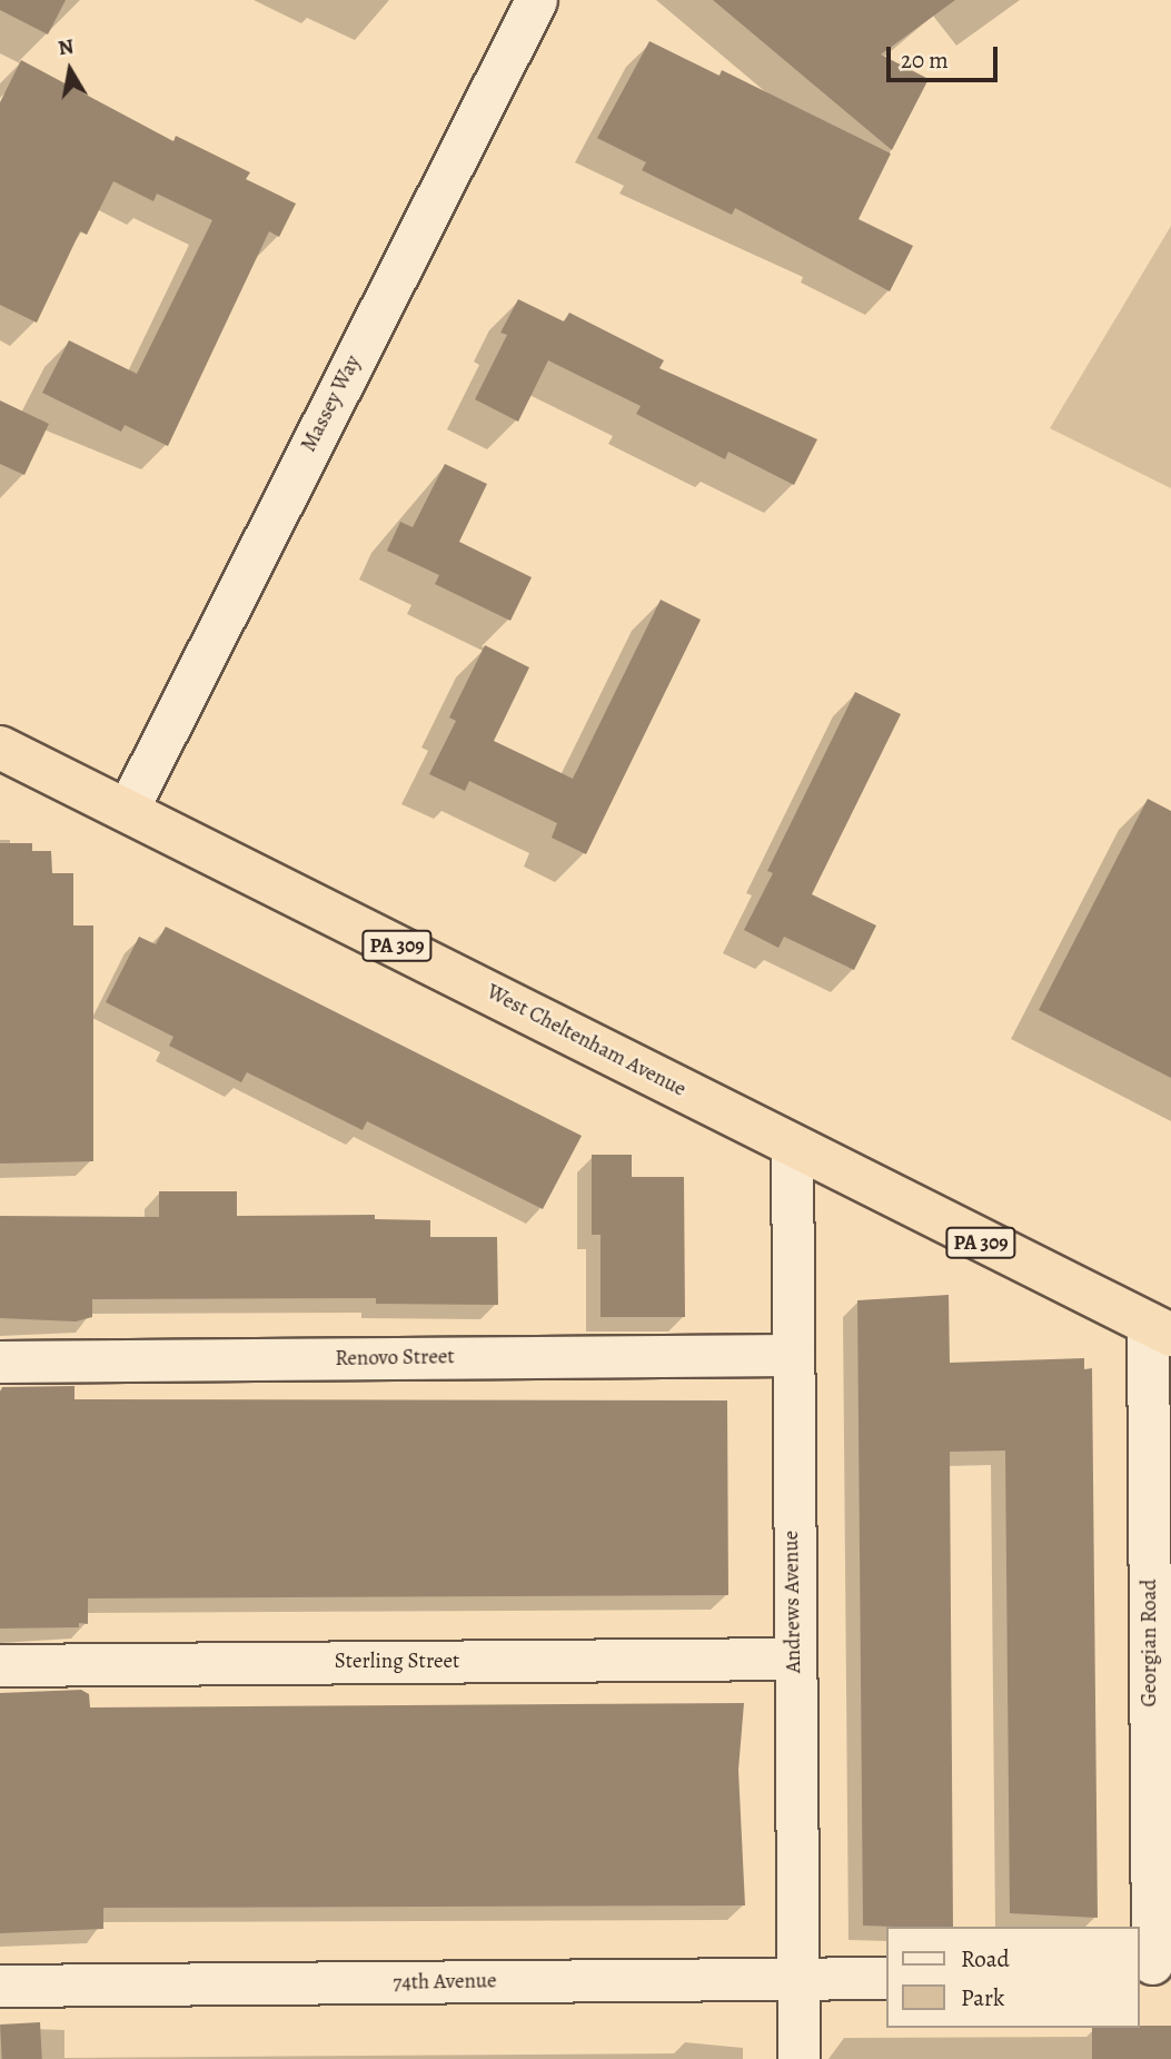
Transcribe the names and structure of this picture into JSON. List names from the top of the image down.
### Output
{
  "streets": {
    "highway": ["PA 309", "West Cheltenham Avenue"],
    "street": [
      "Massey Way",
      "Renovo Street",
      "Andrews Avenue",
      "Georgian Road",
      "Sterling Street",
      "74th Avenue"
    ]
  },
  "crossings": [
    ["Massey Way", "West Cheltenham Avenue"],
    ["West Cheltenham Avenue", "Andrews Avenue"],
    ["West Cheltenham Avenue", "Georgian Road"],
    ["Renovo Street", "Andrews Avenue"],
    ["Andrews Avenue", "Sterling Street"],
    ["Andrews Avenue", "74th Avenue"]
  ],
  "legend": ["Road", "Park"],
  "scale_bar": "20 m",
  "north": "top"
}
